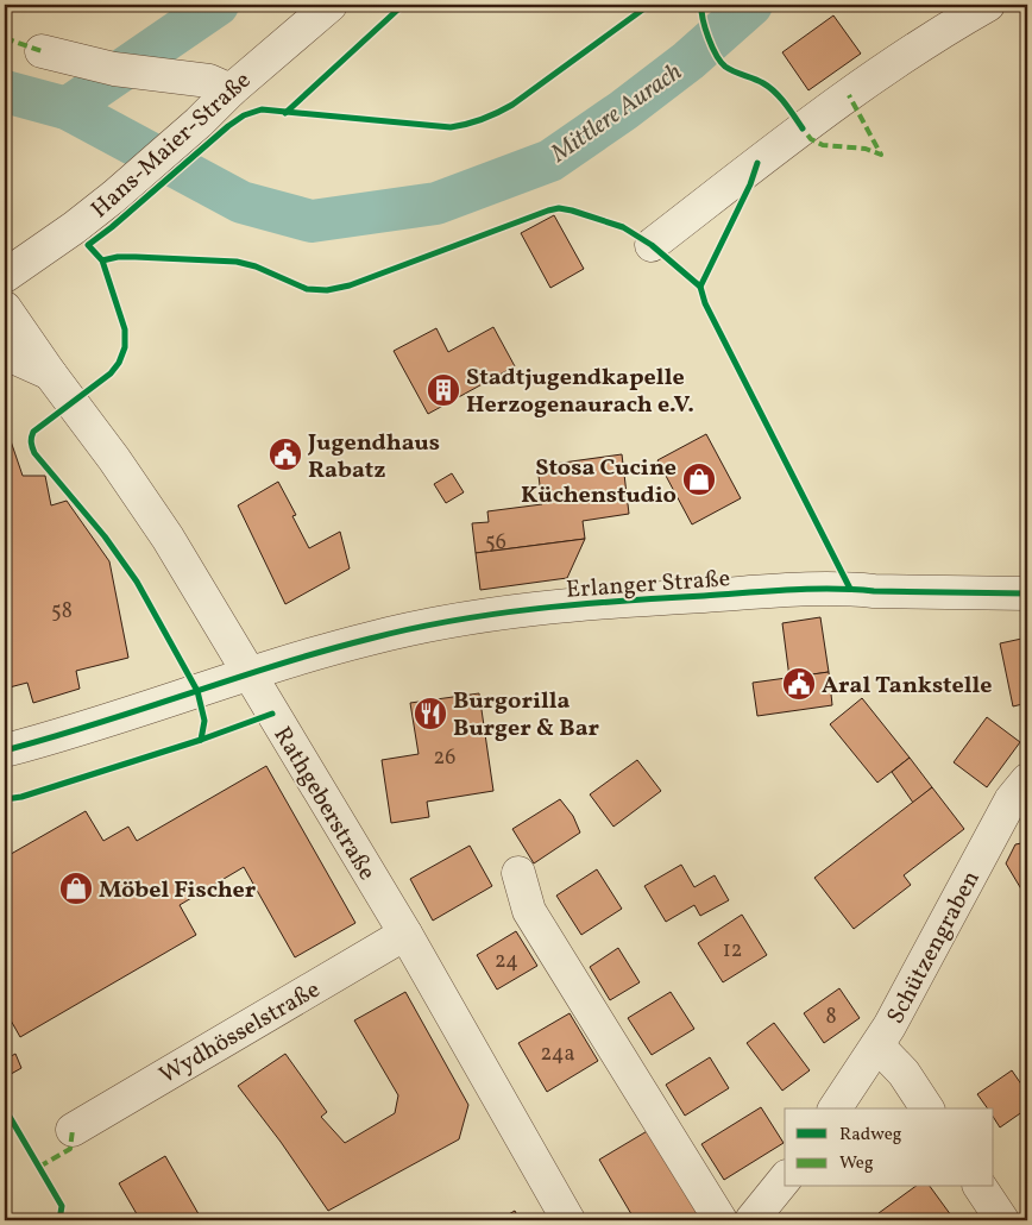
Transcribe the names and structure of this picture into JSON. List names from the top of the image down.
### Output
{
  "streets": {
    "street": [
      "Hans-Maier-Straße",
      "Erlanger Straße",
      "Rathgeberstraße",
      "Schützengraben",
      "Wydhösselstraße"
    ]
  },
  "crossings": [
    ["Erlanger Straße", "Rathgeberstraße"],
    ["Rathgeberstraße", "Wydhösselstraße"]
  ],
  "water": ["Mittlere Aurach"],
  "places": {
    "building": ["Stadtjugendkapelle Herzogenaurach e.V."],
    "public building": ["Jugendhaus Rabatz", "Aral Tankstelle"],
    "shop": ["Stosa Cucine Küchenstudio", "Möbel Fischer"],
    "restaurant": ["Burgorilla Burger & Bar"]
  },
  "house_numbers": [
    "56",
    "58",
    "26",
    "12",
    "24",
    "8",
    "24a"
  ],
  "legend": ["Radweg", "Weg"]
}
